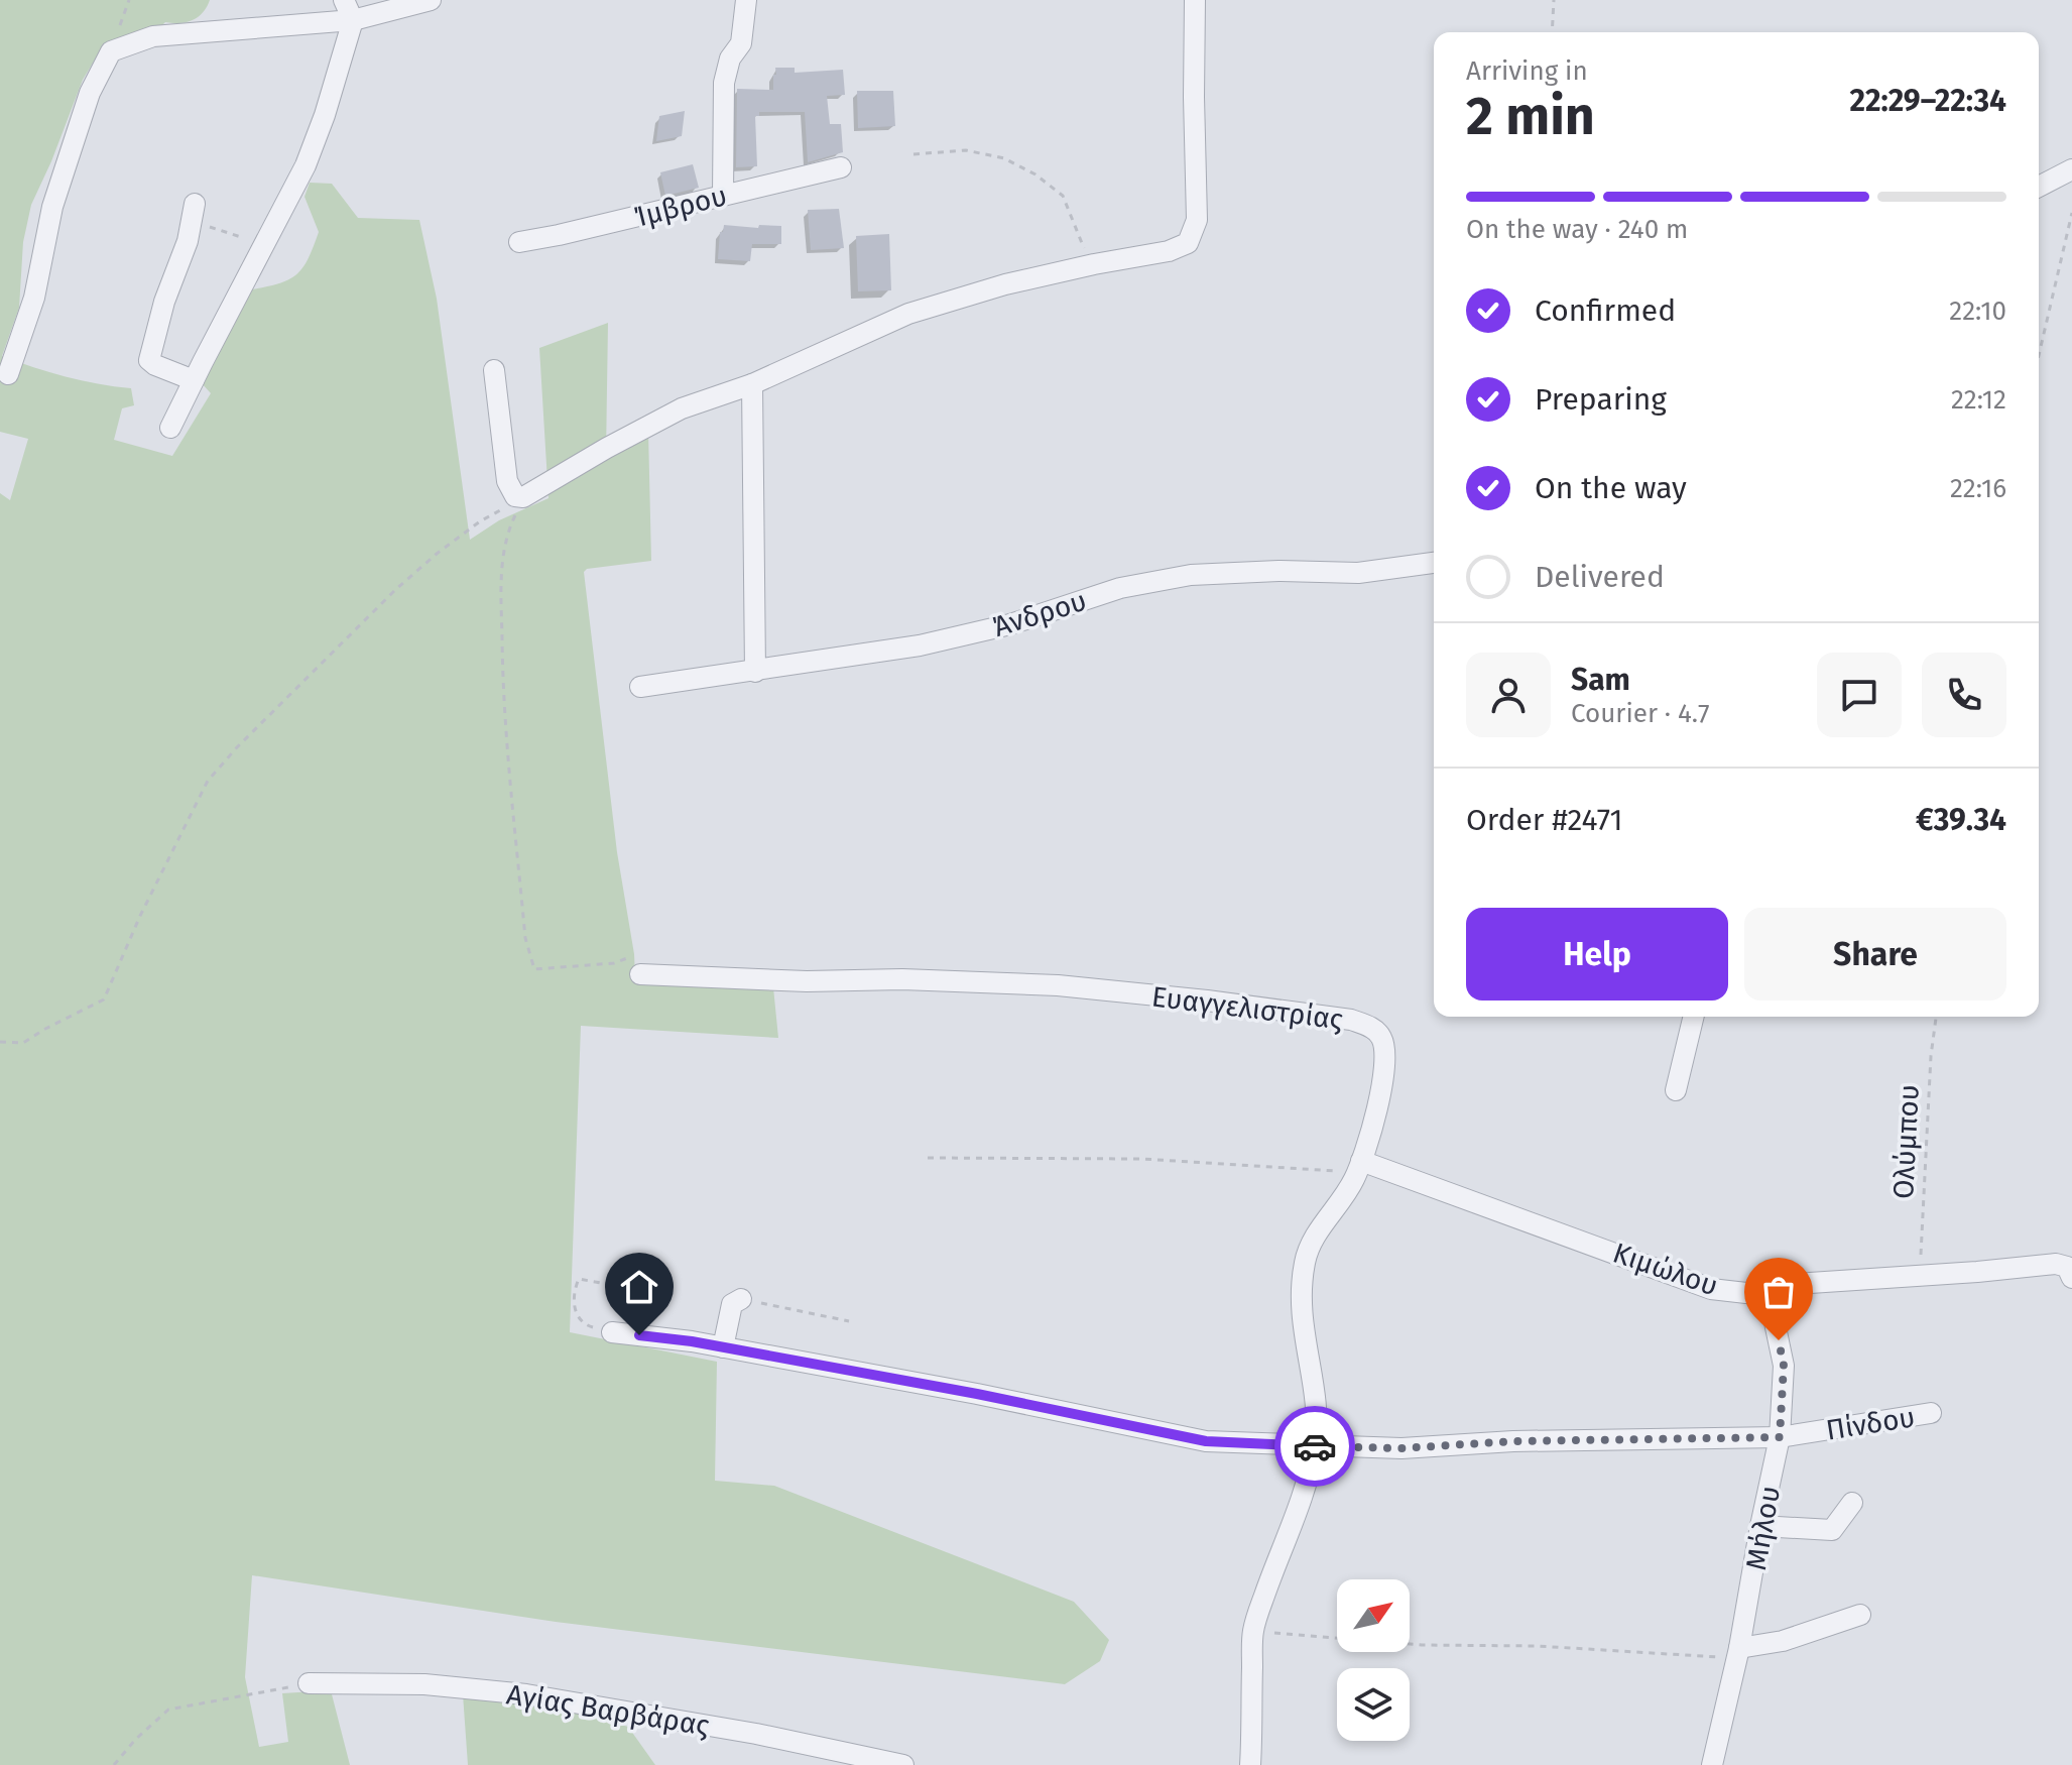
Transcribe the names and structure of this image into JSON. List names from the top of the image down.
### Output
{
  "streets": {
    "street": [
      "Ίμβρου",
      "Άνδρου",
      "Ευαγγελιστρίας",
      "Κιμώλου",
      "Πίνδου",
      "Μήλου",
      "Αγίας Βαρβάρας"
    ],
    "path": ["Ολύμπου"]
  },
  "crossings": [
    ["Ευαγγελιστρίας", "Κιμώλου"],
    ["Ευαγγελιστρίας", "Πίνδου"],
    ["Ολύμπου", "Κιμώλου"],
    ["Κιμώλου", "Μήλου"],
    ["Πίνδου", "Μήλου"]
  ],
  "north": "top right",
  "page": {
    "heading": ["2 min", "Arriving in", "22:29–22:34"],
    "panel": [
      "Sam",
      "Courier · 4.7",
      "Order #2471",
      "€39.34"
    ],
    "bar": "On the way · 240 m",
    "list": [
      ["Confirmed", "22:10"],
      ["Preparing", "22:12"],
      ["On the way", "22:16"],
      "Delivered"
    ],
    "buttons": ["Help", "Share"]
  }
}
